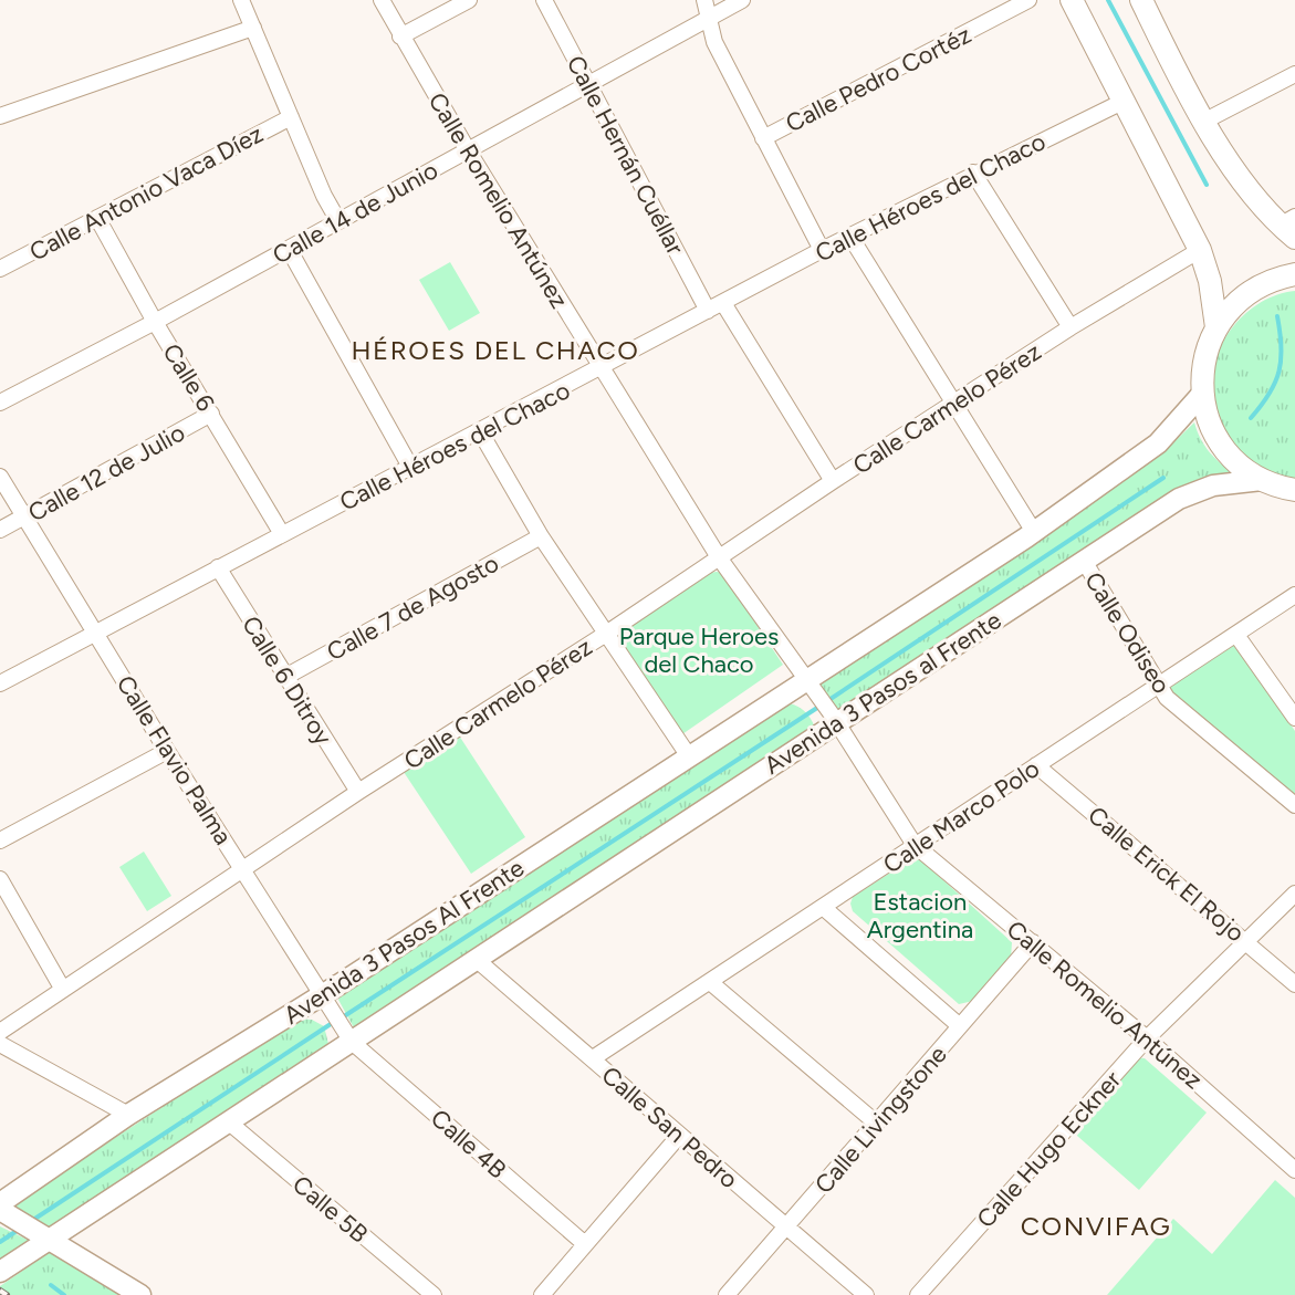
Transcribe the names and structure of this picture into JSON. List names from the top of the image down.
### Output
{
  "streets": {
    "main road": ["Avenida 3 Pasos al Frente", "Avenida 3 Pasos Al Frente"],
    "street": [
      "Calle Pedro Cortéz",
      "Calle Hernán Cuéllar",
      "Calle Antonio Vaca Díez",
      "Calle Héroes del Chaco",
      "Calle Romelio Antúnez",
      "Calle 14 de Junio",
      "Calle 6",
      "Calle Carmelo Pérez",
      "Calle 12 de Julio",
      "Calle 7 de Agosto",
      "Calle Odiseo",
      "Calle 6 Ditroy",
      "Calle Flavio Palma",
      "Calle Marco Polo",
      "Calle Erick El Rojo",
      "Calle Livingstone",
      "Calle San Pedro",
      "Calle 4B",
      "Calle Hugo Eckner",
      "Calle 5B"
    ]
  },
  "crossings": [
    ["Calle Hernán Cuéllar", "Calle Héroes del Chaco"],
    ["Calle Hernán Cuéllar", "Calle 14 de Junio"],
    ["Calle Antonio Vaca Díez", "Calle 6"],
    ["Calle Héroes del Chaco", "Calle Romelio Antúnez"],
    ["Calle Héroes del Chaco", "Calle 6"],
    ["Calle Héroes del Chaco", "Calle 6 Ditroy"],
    ["Calle Héroes del Chaco", "Calle Flavio Palma"],
    ["Calle Romelio Antúnez", "Calle 14 de Junio"],
    ["Calle Romelio Antúnez", "Calle Carmelo Pérez"],
    ["Calle Romelio Antúnez", "Avenida 3 Pasos al Frente"],
    ["Calle Romelio Antúnez", "Calle Marco Polo"],
    ["Calle Romelio Antúnez", "Avenida 3 Pasos Al Frente"],
    ["Calle Romelio Antúnez", "Calle Livingstone"],
    ["Calle Romelio Antúnez", "Calle Hugo Eckner"],
    ["Calle 14 de Junio", "Calle 6"],
    ["Calle 6", "Calle 12 de Julio"],
    ["Calle Carmelo Pérez", "Calle 6 Ditroy"],
    ["Calle Carmelo Pérez", "Calle Flavio Palma"],
    ["Calle 12 de Julio", "Calle Flavio Palma"],
    ["Calle 7 de Agosto", "Calle 6 Ditroy"],
    ["Calle Odiseo", "Avenida 3 Pasos al Frente"],
    ["Calle Odiseo", "Calle Marco Polo"],
    ["Avenida 3 Pasos al Frente", "Avenida 3 Pasos Al Frente"],
    ["Avenida 3 Pasos al Frente", "Calle San Pedro"],
    ["Calle Flavio Palma", "Avenida 3 Pasos Al Frente"],
    ["Calle Flavio Palma", "Calle 4B"],
    ["Calle Marco Polo", "Calle Erick El Rojo"],
    ["Calle Marco Polo", "Calle San Pedro"],
    ["Calle Erick El Rojo", "Calle Hugo Eckner"],
    ["Calle Livingstone", "Calle San Pedro"]
  ],
  "districts": ["HÉROES DEL CHACO", "CONVIFAG"],
  "parks": ["Parque Heroes del Chaco", "Estacion Argentina"]
}
